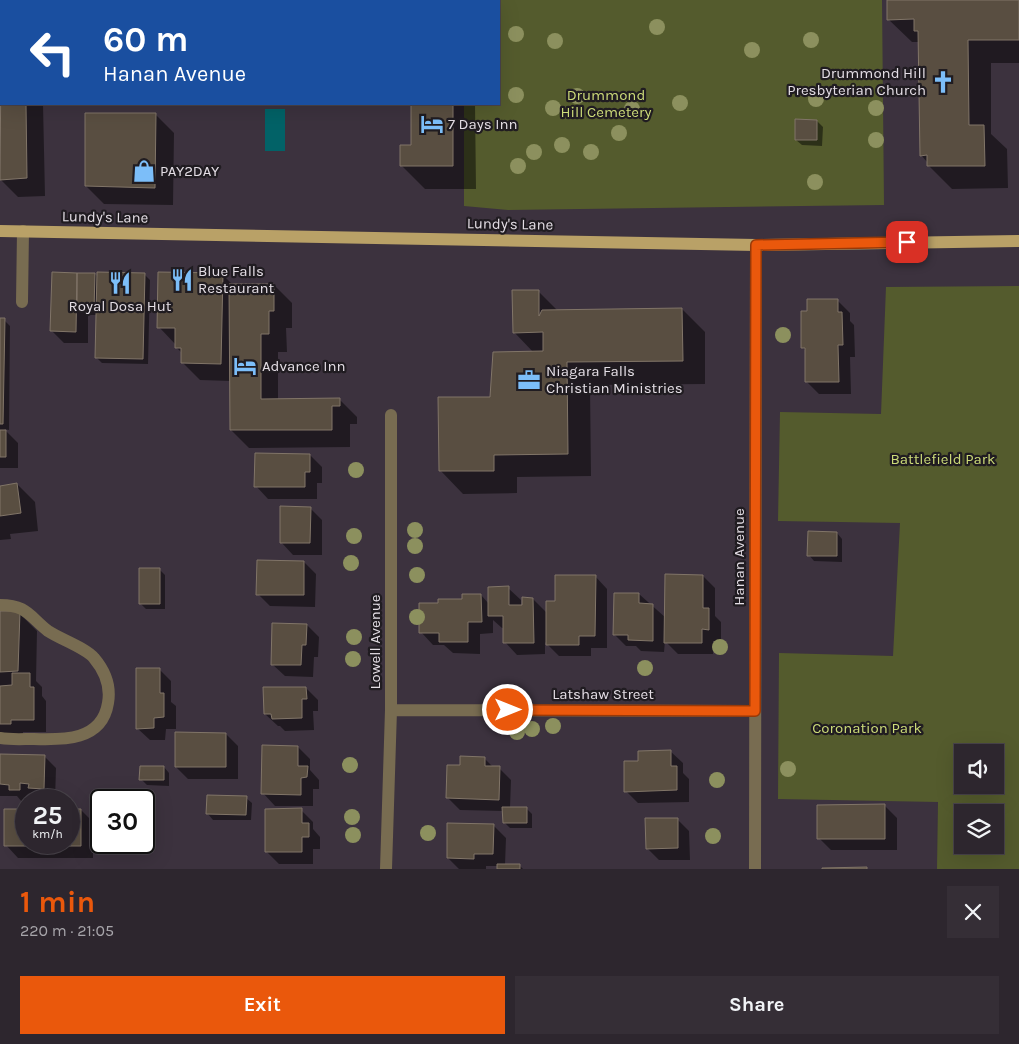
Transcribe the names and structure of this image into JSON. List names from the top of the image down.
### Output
{
  "streets": {
    "main road": ["Lundy's Lane"],
    "street": ["Hanan Avenue", "Lowell Avenue", "Latshaw Street"]
  },
  "crossings": [
    ["Lundy's Lane", "Hanan Avenue"],
    ["Hanan Avenue", "Latshaw Street"],
    ["Lowell Avenue", "Latshaw Street"]
  ],
  "parks": ["Drummond Hill Cemetery", "Battlefield Park", "Coronation Park"],
  "places": {
    "church": ["Drummond Hill Presbyterian Church"],
    "hotel": ["7 Days Inn", "Advance Inn"],
    "shop": ["PAY2DAY"],
    "restaurant": ["Blue Falls Restaurant", "Royal Dosa Hut"],
    "office": ["Niagara Falls Christian Ministries"]
  },
  "page": {
    "turn": ["60 m", "Hanan Avenue"],
    "speed": "25 km/h",
    "limit": "30",
    "heading": ["1 min", "220 m · 21:05"],
    "buttons": ["Exit", "Share"]
  }
}
